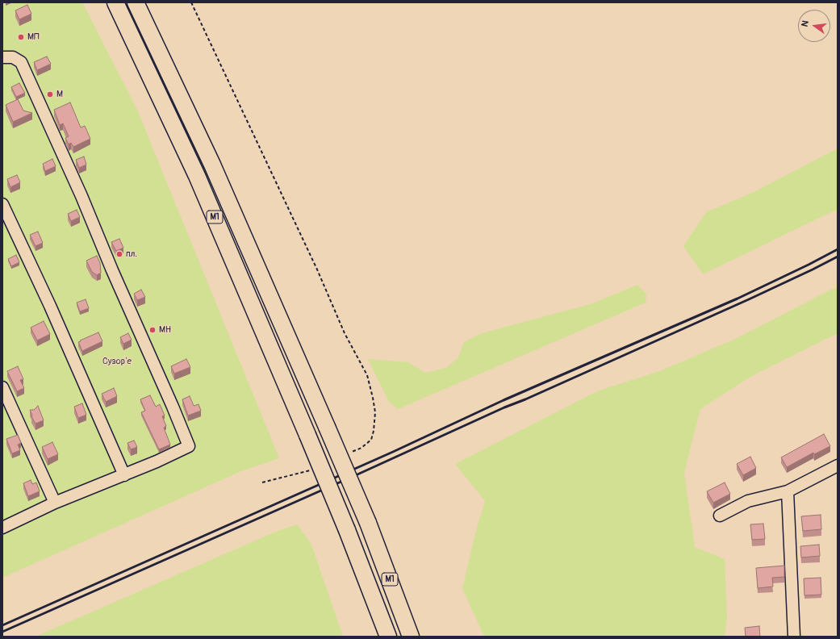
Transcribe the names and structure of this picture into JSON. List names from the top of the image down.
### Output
{
  "streets": {
    "highway": ["М1"]
  },
  "parks": ["Сузорʼе"],
  "places": [
    "МП",
    "М",
    "пл.",
    "МН"
  ],
  "north": "left"
}
